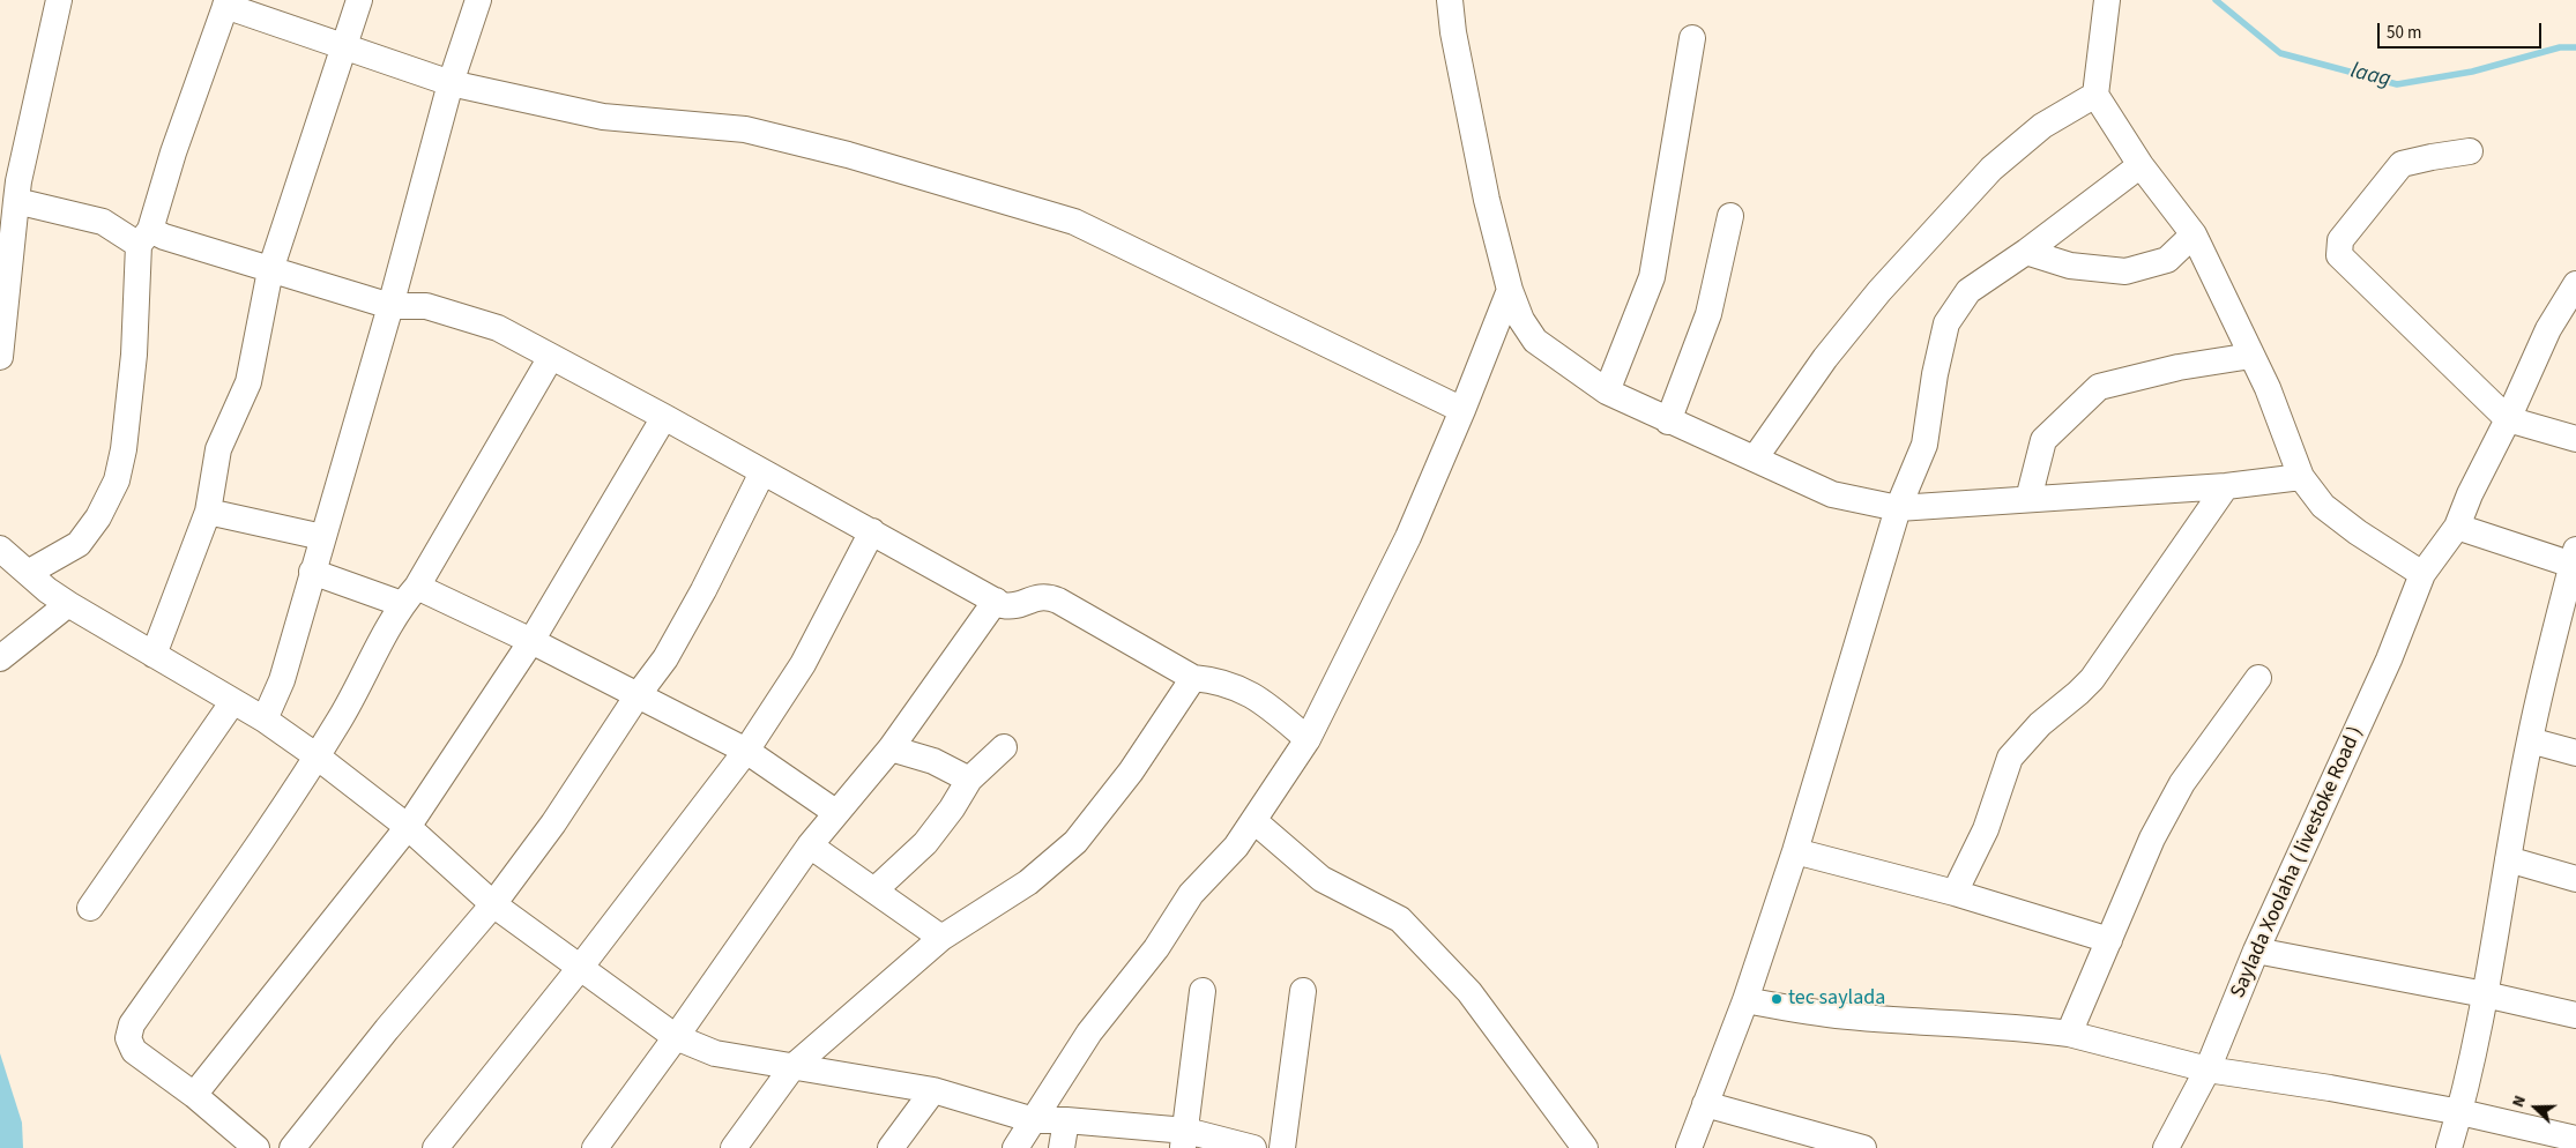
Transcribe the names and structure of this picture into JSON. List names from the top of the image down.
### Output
{
  "streets": {
    "street": ["Saylada Xoolaha ( livestoke Road )"]
  },
  "water": ["laag"],
  "places": ["tec saylada"],
  "scale_bar": "50 m",
  "north": "left"
}
